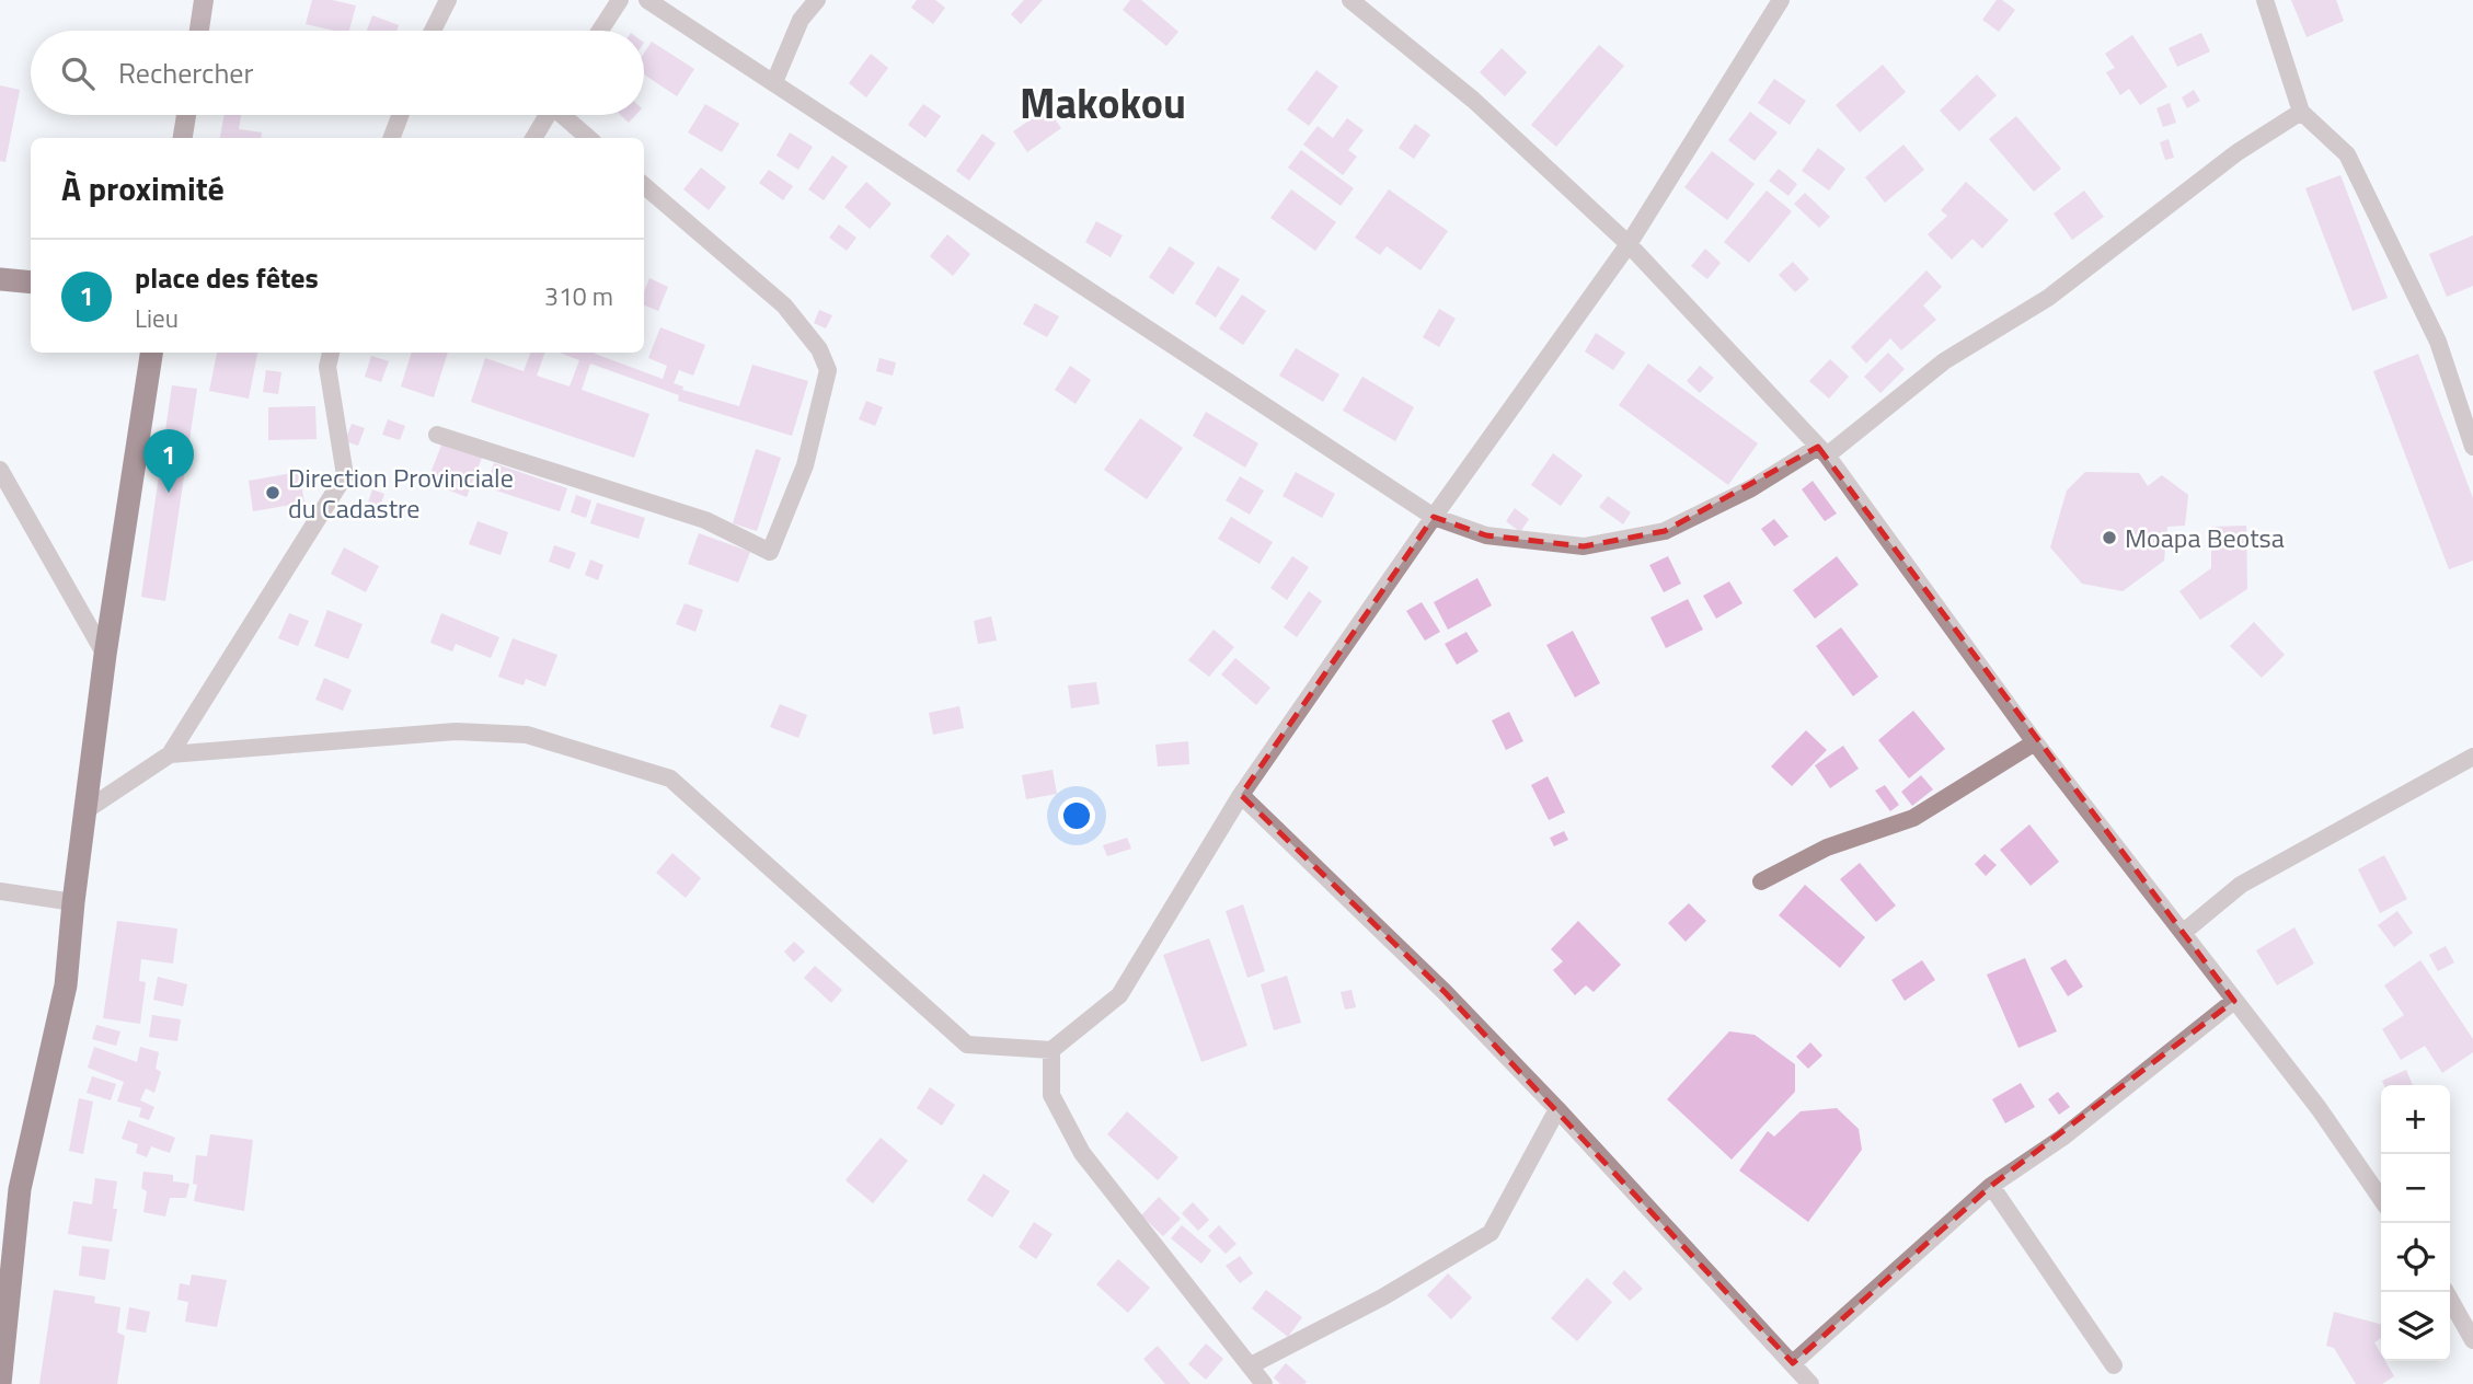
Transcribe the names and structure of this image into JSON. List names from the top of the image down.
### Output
{
  "districts": ["Makokou"],
  "places": ["Direction Provinciale du Cadastre", "Moapa Beotsa"],
  "page": {
    "search": "Rechercher",
    "heading": "À proximité",
    "list": [
      {
        "mark": "1",
        "name": "place des fêtes",
        "note": "Lieu",
        "value": "310 m"
      }
    ],
    "pins": "1",
    "map_buttons": ["+", "−"]
  }
}
